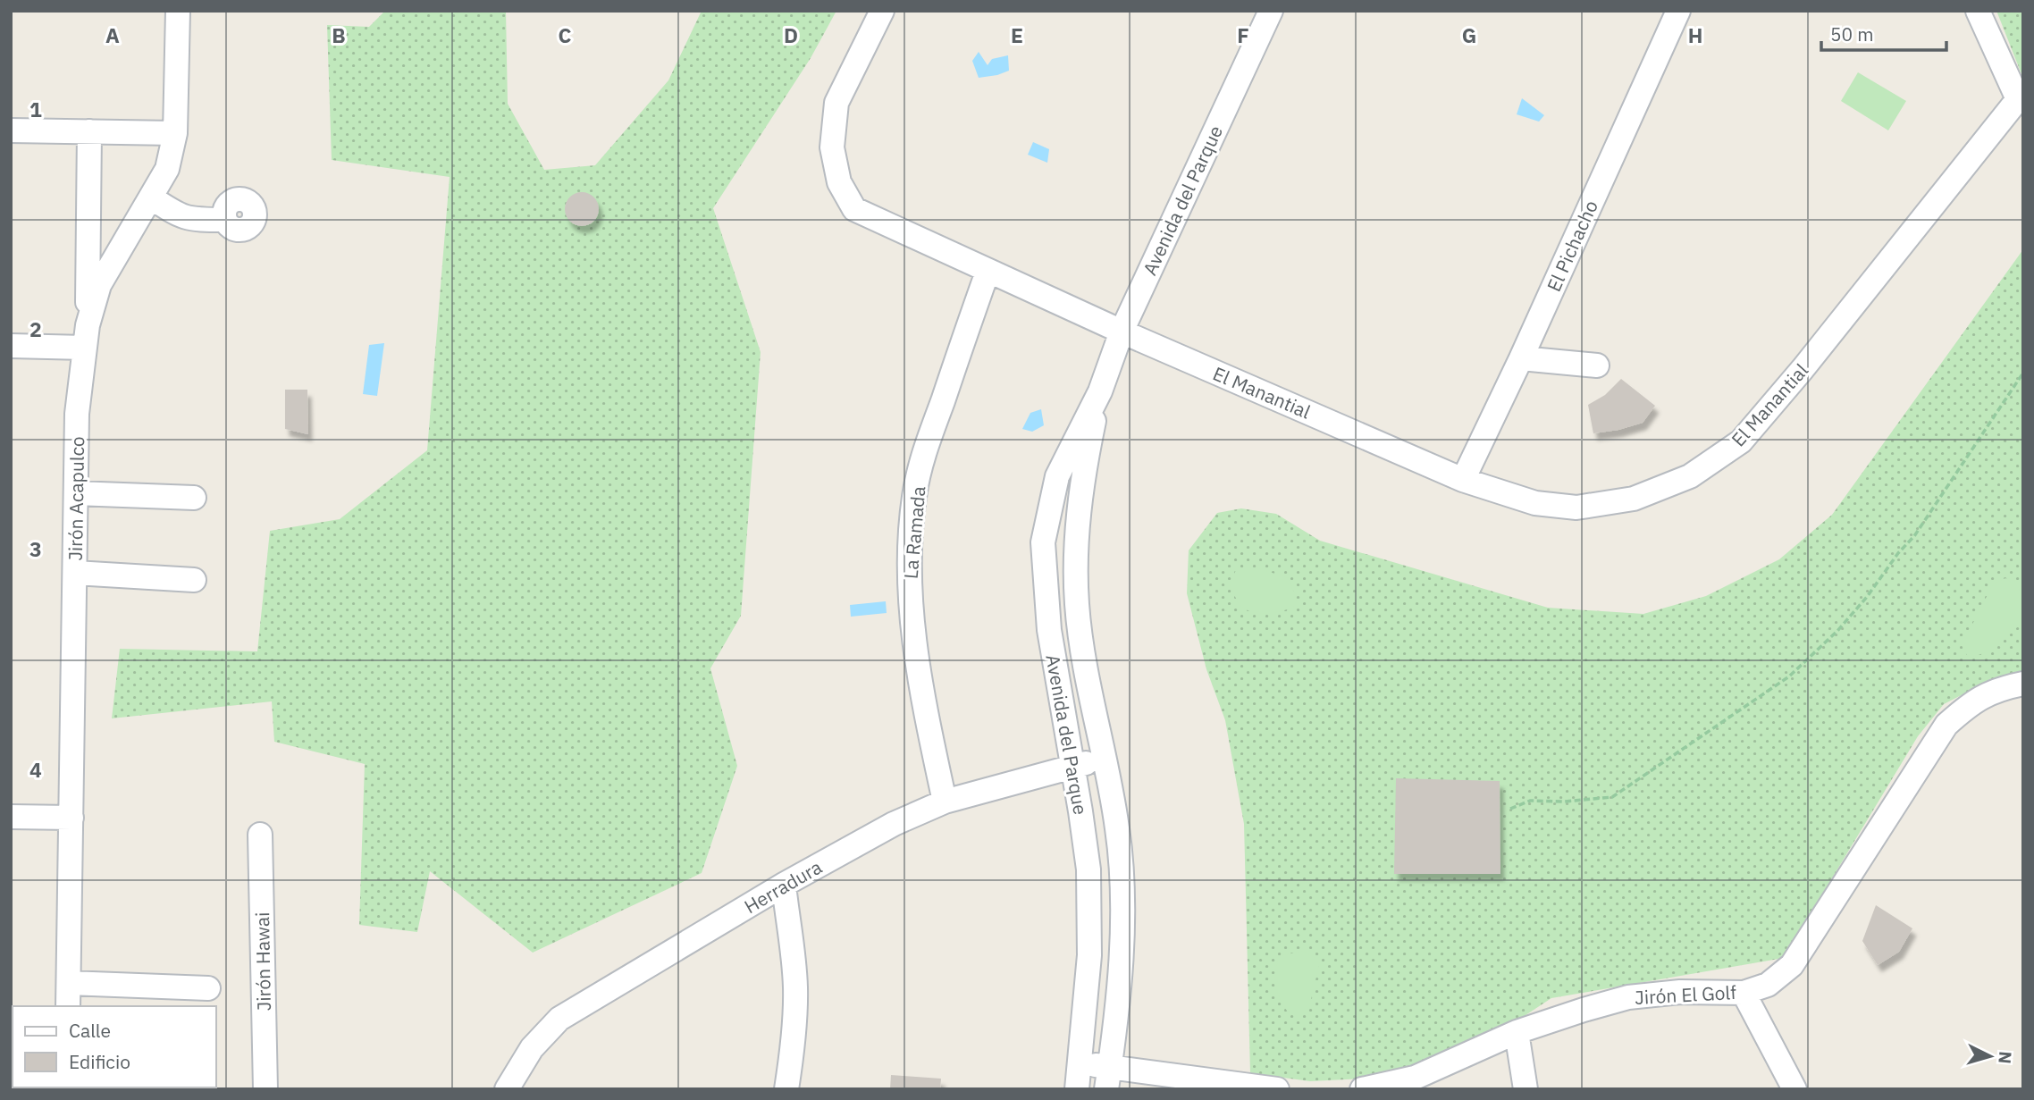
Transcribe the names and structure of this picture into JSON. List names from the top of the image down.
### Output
{
  "streets": {
    "street": [
      "Avenida del Parque",
      "El Pichacho",
      "El Manantial",
      "Jirón Acapulco",
      "La Ramada",
      "Herradura",
      "Jirón Hawai",
      "Jirón El Golf"
    ]
  },
  "crossings": [
    ["Avenida del Parque", "El Manantial"],
    ["Avenida del Parque", "Herradura"],
    ["El Pichacho", "El Manantial"],
    ["El Manantial", "La Ramada"],
    ["La Ramada", "Herradura"]
  ],
  "legend": ["Calle", "Edificio"],
  "scale_bar": "50 m",
  "north": "right",
  "grid": {
    "columns": [
      "A",
      "B",
      "C",
      "D",
      "E",
      "F",
      "G",
      "H"
    ],
    "rows": [
      "1",
      "2",
      "3",
      "4"
    ]
  }
}
